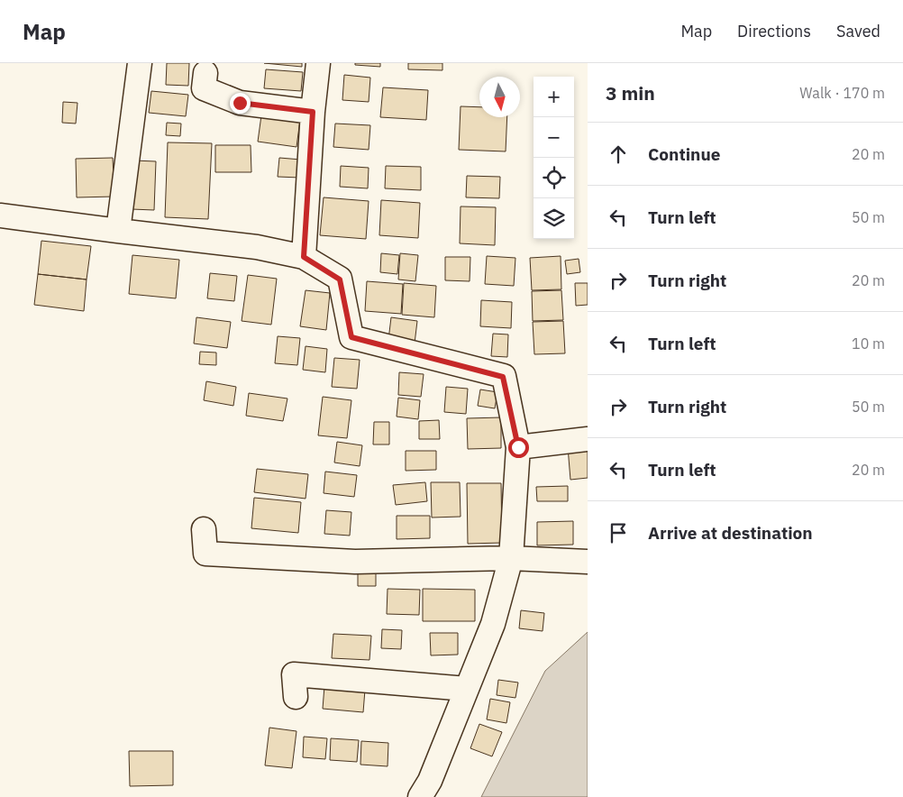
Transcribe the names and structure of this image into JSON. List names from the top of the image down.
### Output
{
  "north": "bottom",
  "page": {
    "header": "Map",
    "nav": ["Map", "Directions", "Saved"],
    "heading": ["3 min", "Walk · 170 m"],
    "map_buttons": ["+", "−"],
    "list": [
      ["Continue", "20 m"],
      ["Turn left", "50 m"],
      ["Turn right", "20 m"],
      ["Turn left", "10 m"],
      ["Turn right", "50 m"],
      ["Turn left", "20 m"],
      "Arrive at destination"
    ]
  }
}
